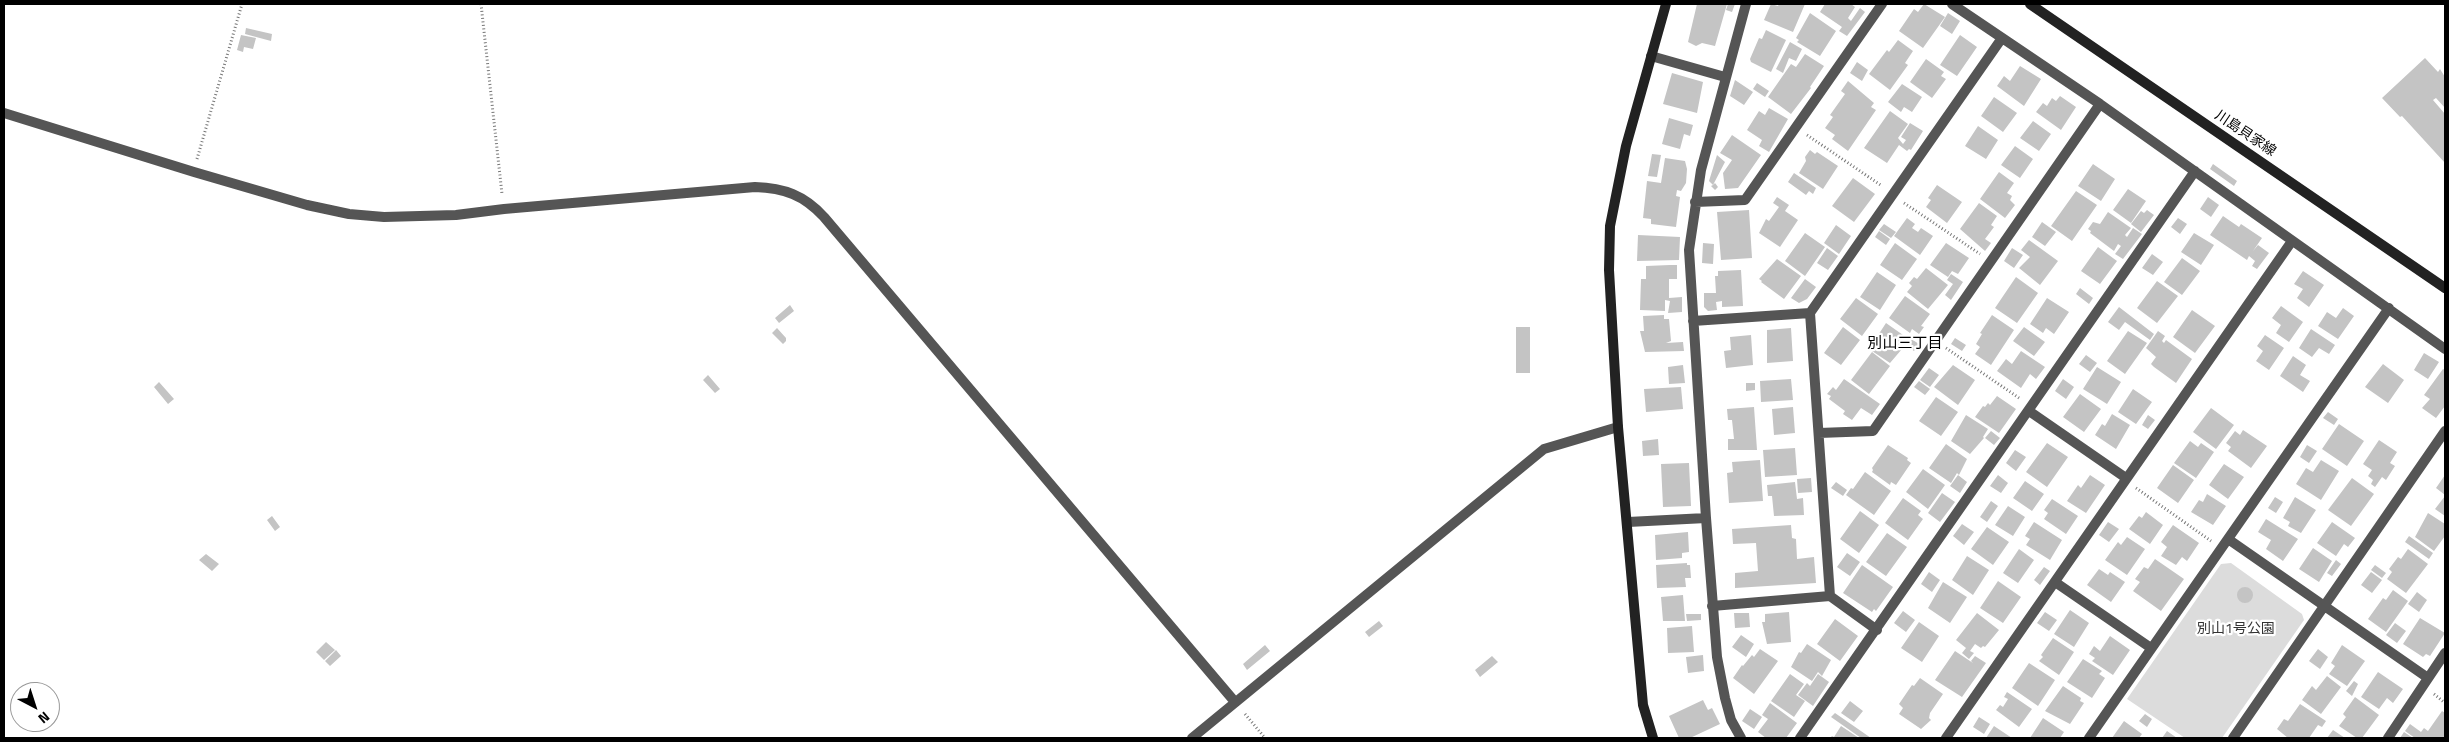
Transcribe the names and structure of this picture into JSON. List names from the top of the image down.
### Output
{
  "streets": {
    "street": ["川島貝家線"]
  },
  "districts": ["別山三丁目"],
  "parks": ["別山1号公園"],
  "north": "bottom right"
}
